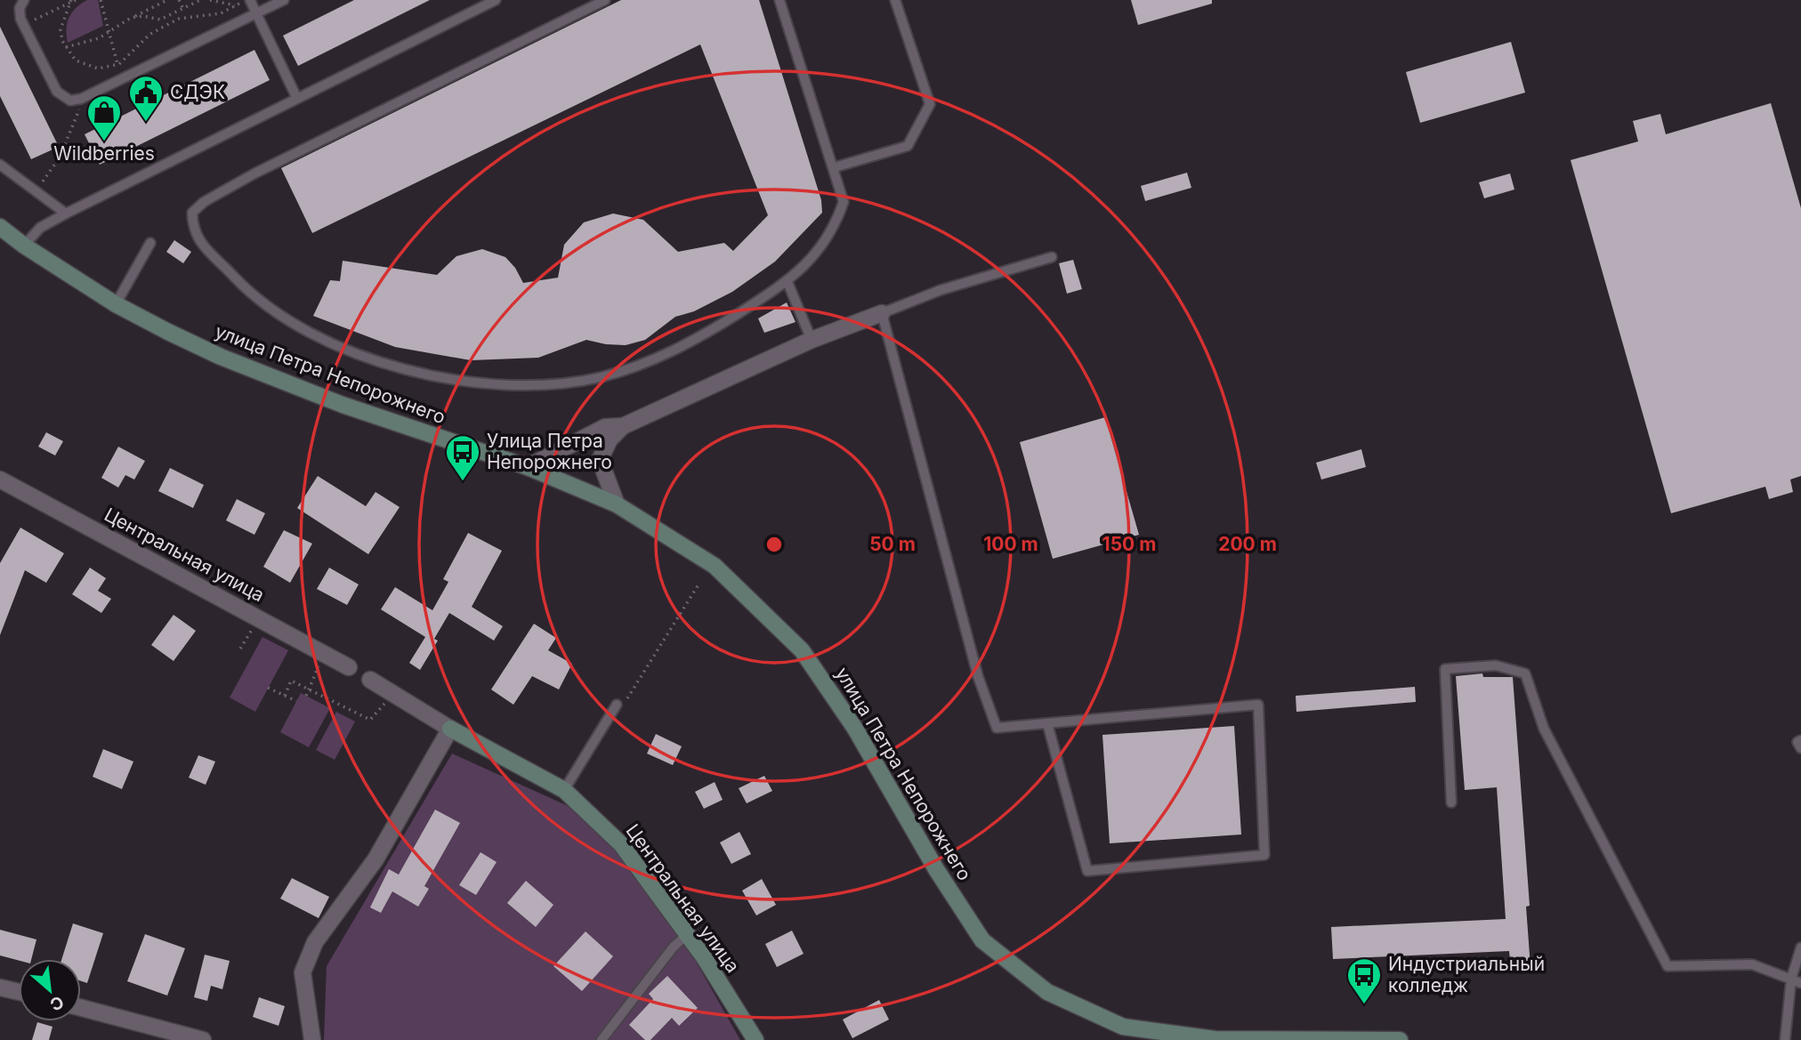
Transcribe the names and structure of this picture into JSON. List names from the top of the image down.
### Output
{
  "streets": {
    "street": ["улица Петра Непорожнего", "Центральная улица"]
  },
  "places": {
    "public building": ["СДЭК"],
    "shop": ["Wildberries"],
    "bus stop": ["Улица Петра Непорожнего", "Индустриальный колледж"]
  },
  "north": "bottom right",
  "rings": [
    "50 m",
    "100 m",
    "150 m",
    "200 m"
  ]
}
